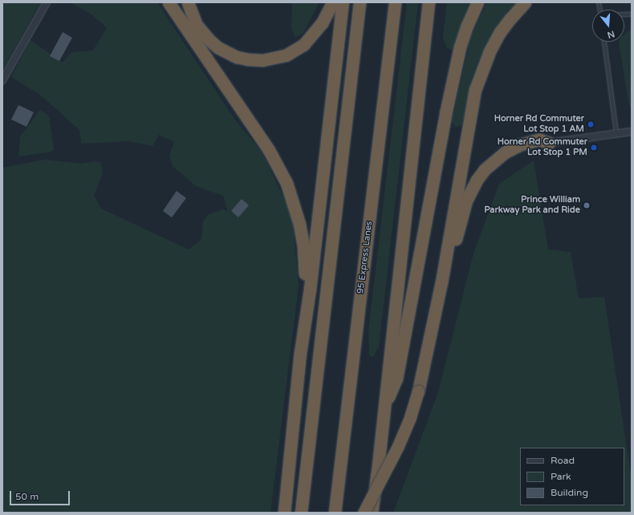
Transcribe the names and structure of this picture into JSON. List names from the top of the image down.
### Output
{
  "streets": {
    "highway": ["95 Express Lanes"]
  },
  "places": ["Horner Rd Commuter Lot Stop 1 AM", "Horner Rd Commuter Lot Stop 1 PM", "Prince William Parkway Park and Ride"],
  "legend": ["Road", "Park", "Building"],
  "scale_bar": "50 m",
  "north": "bottom"
}
